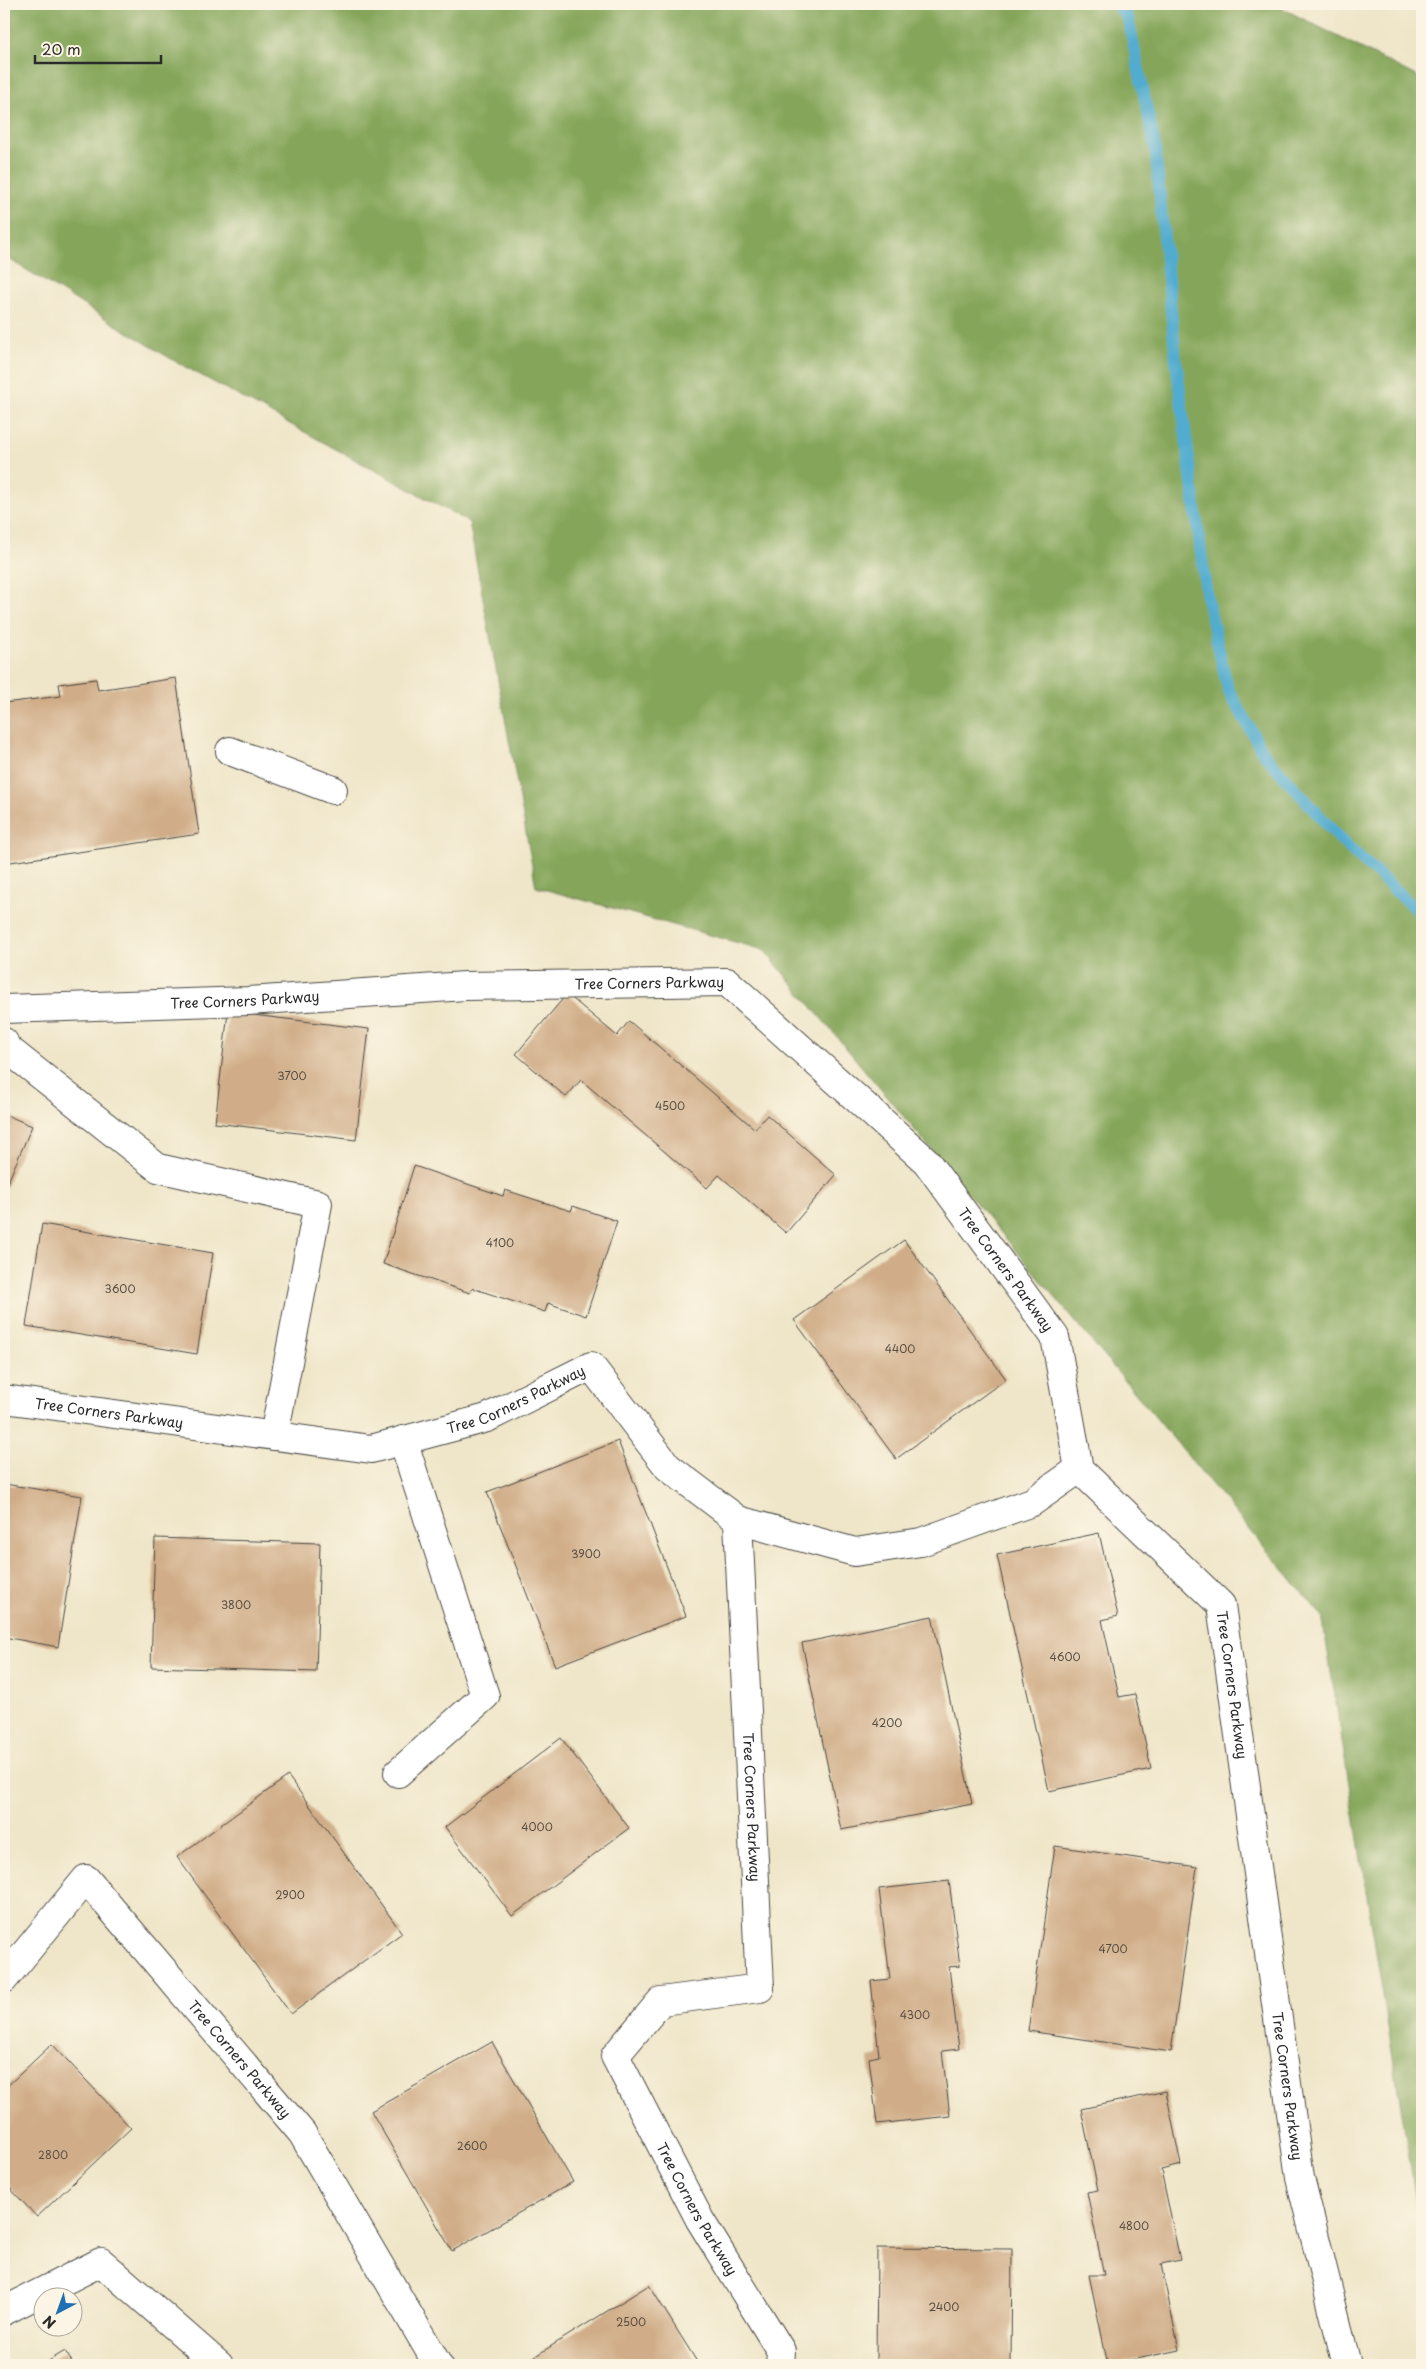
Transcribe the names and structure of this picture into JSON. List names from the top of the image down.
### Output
{
  "streets": {
    "street": ["Tree Corners Parkway"]
  },
  "house_numbers": [
    "3700",
    "4500",
    "4100",
    "3600",
    "4400",
    "3900",
    "3800",
    "4600",
    "4200",
    "4000",
    "2900",
    "4700",
    "4300",
    "2600",
    "2800",
    "4800",
    "2400",
    "2500"
  ],
  "scale_bar": "20 m",
  "north": "bottom left"
}
